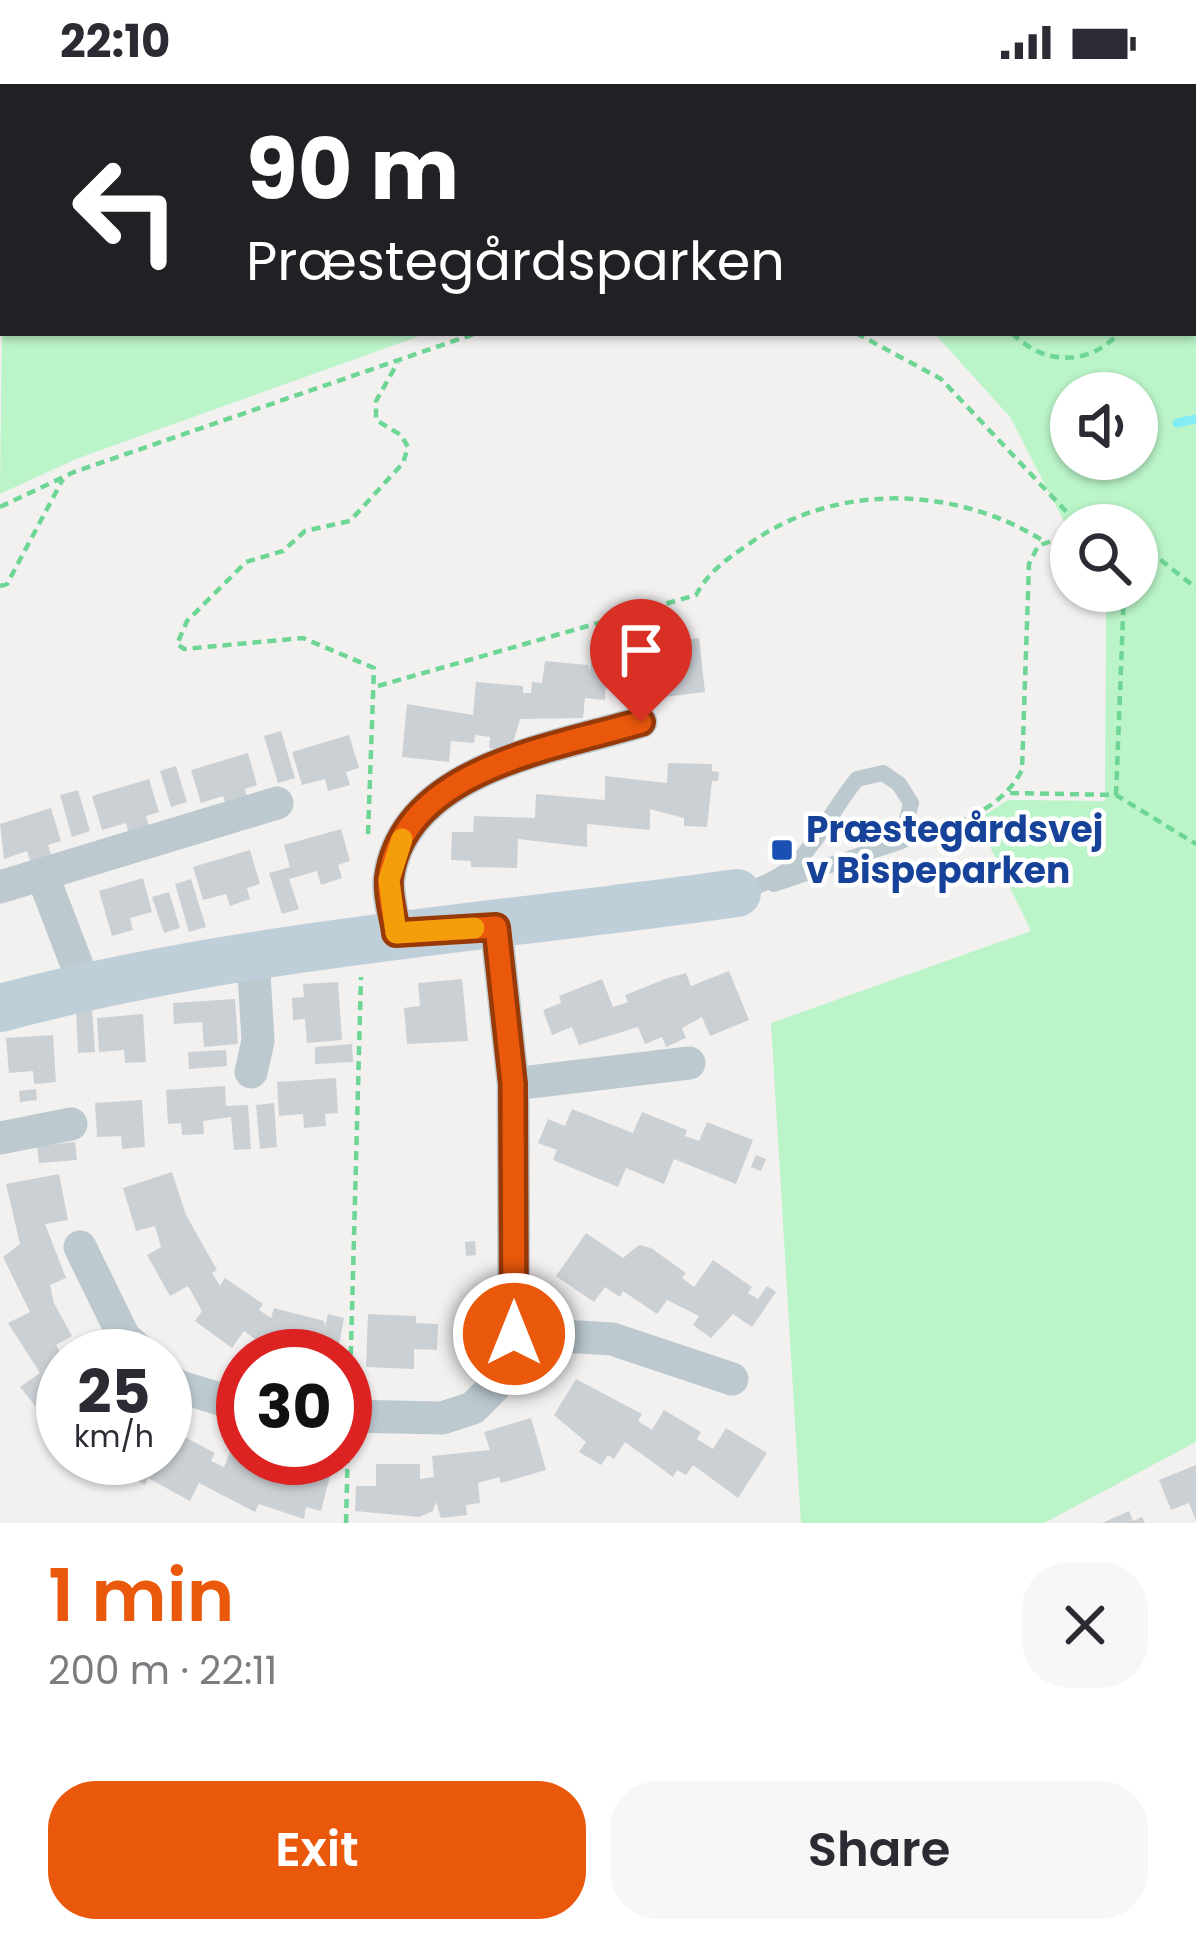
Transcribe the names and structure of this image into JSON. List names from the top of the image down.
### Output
{
  "places": {
    "transit": ["Præstegårdsvej v Bispeparken"]
  },
  "page": {
    "status": "22:10",
    "turn": ["90 m", "Præstegårdsparken"],
    "speed": "25 km/h",
    "limit": "30",
    "heading": ["1 min", "200 m · 22:11"],
    "buttons": ["Exit", "Share"]
  }
}
